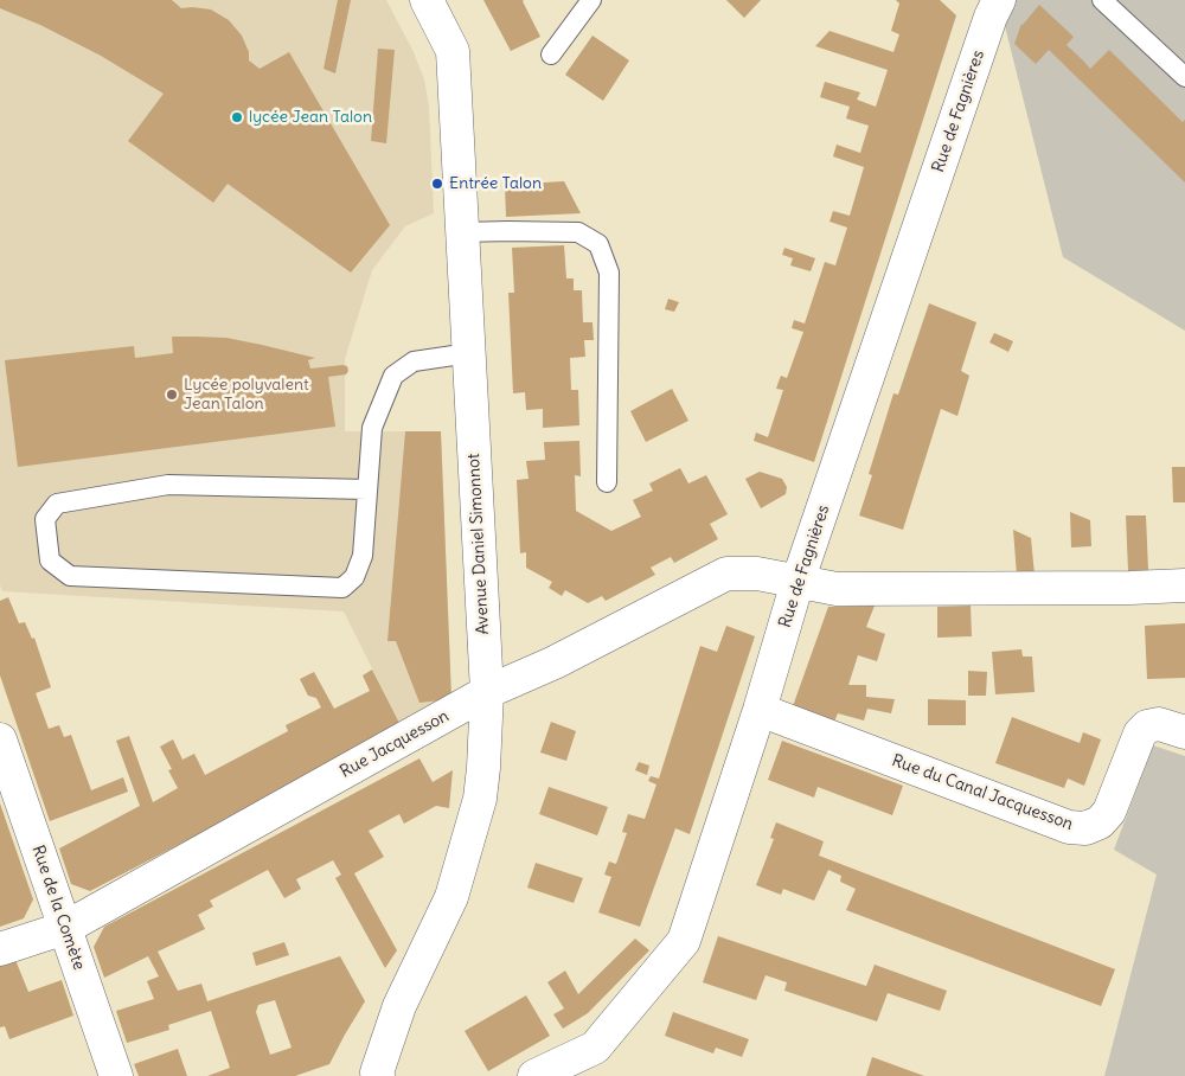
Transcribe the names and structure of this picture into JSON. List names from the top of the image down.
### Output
{
  "streets": {
    "street": [
      "Rue de Fagnières",
      "Avenue Daniel Simonnot",
      "Rue Jacquesson",
      "Rue du Canal Jacquesson",
      "Rue de la Comète"
    ]
  },
  "crossings": [
    ["Rue de Fagnières", "Rue Jacquesson"],
    ["Rue de Fagnières", "Rue du Canal Jacquesson"],
    ["Avenue Daniel Simonnot", "Rue Jacquesson"],
    ["Rue Jacquesson", "Rue de la Comète"]
  ],
  "places": ["lycée Jean Talon", "Entrée Talon", "Lycée polyvalent Jean Talon"]
}
